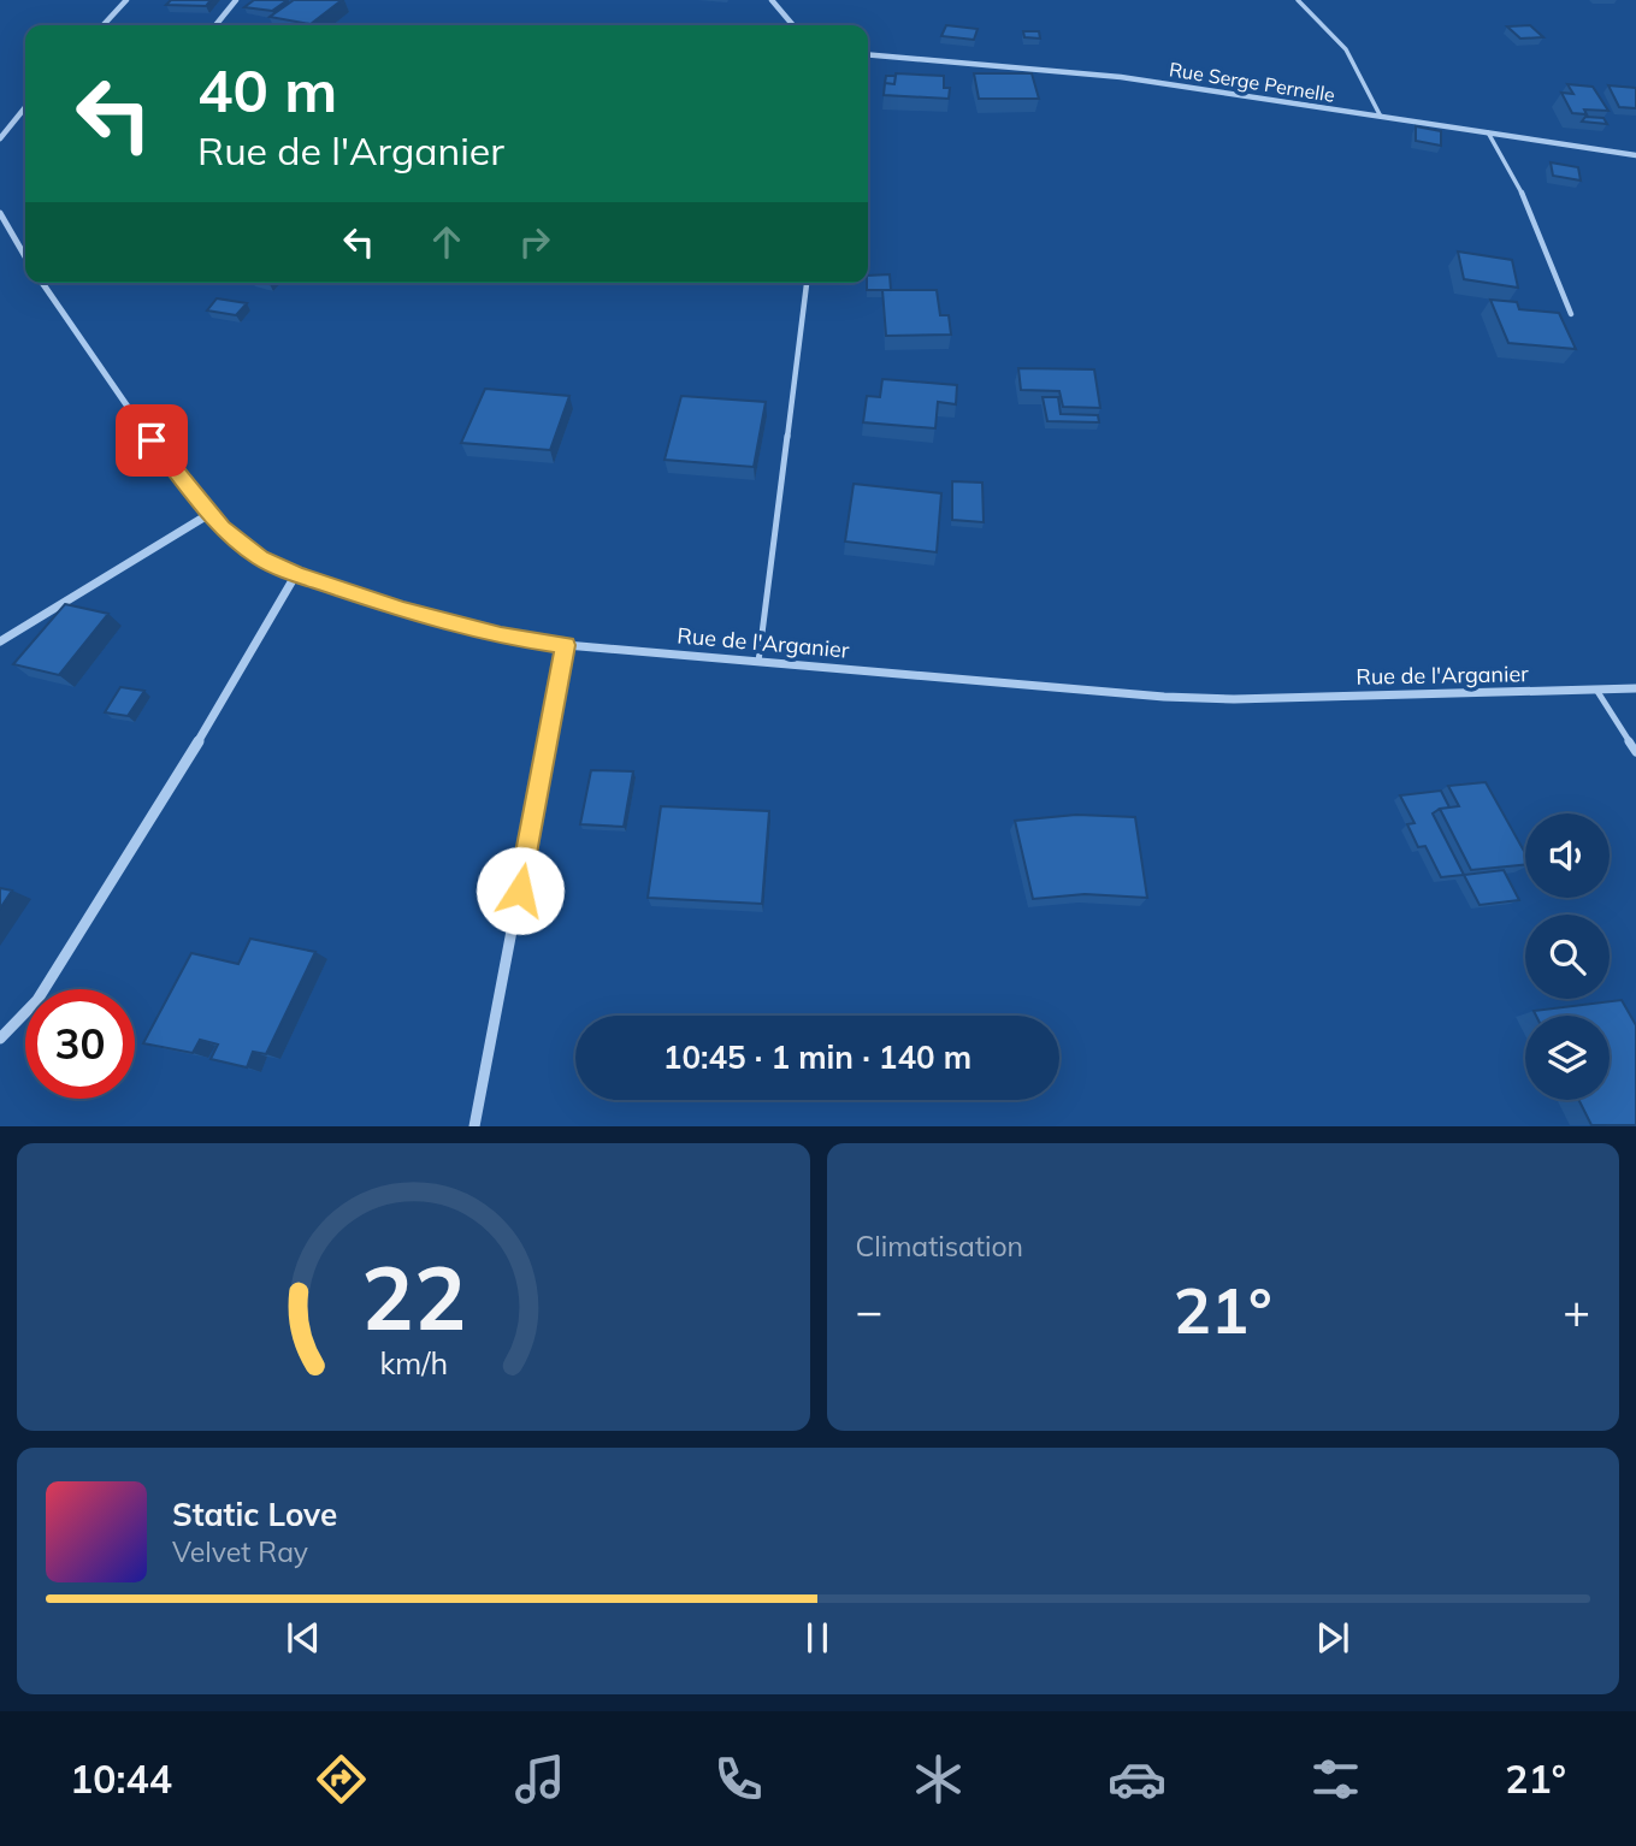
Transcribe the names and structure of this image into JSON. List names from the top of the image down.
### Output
{
  "streets": {
    "street": ["Rue Serge Pernelle", "Rue de l'Arganier"]
  },
  "page": {
    "turn": ["40 m", "Rue de l'Arganier"],
    "limit": "30",
    "trip": "10:45 · 1 min · 140 m",
    "tile": "Climatisation",
    "heat": ["−", "21°", "+"],
    "song": ["Static Love", "Velvet Ray"],
    "tabs": ["10:44", "21°"],
    "gauge": ["22", "km/h"]
  }
}
